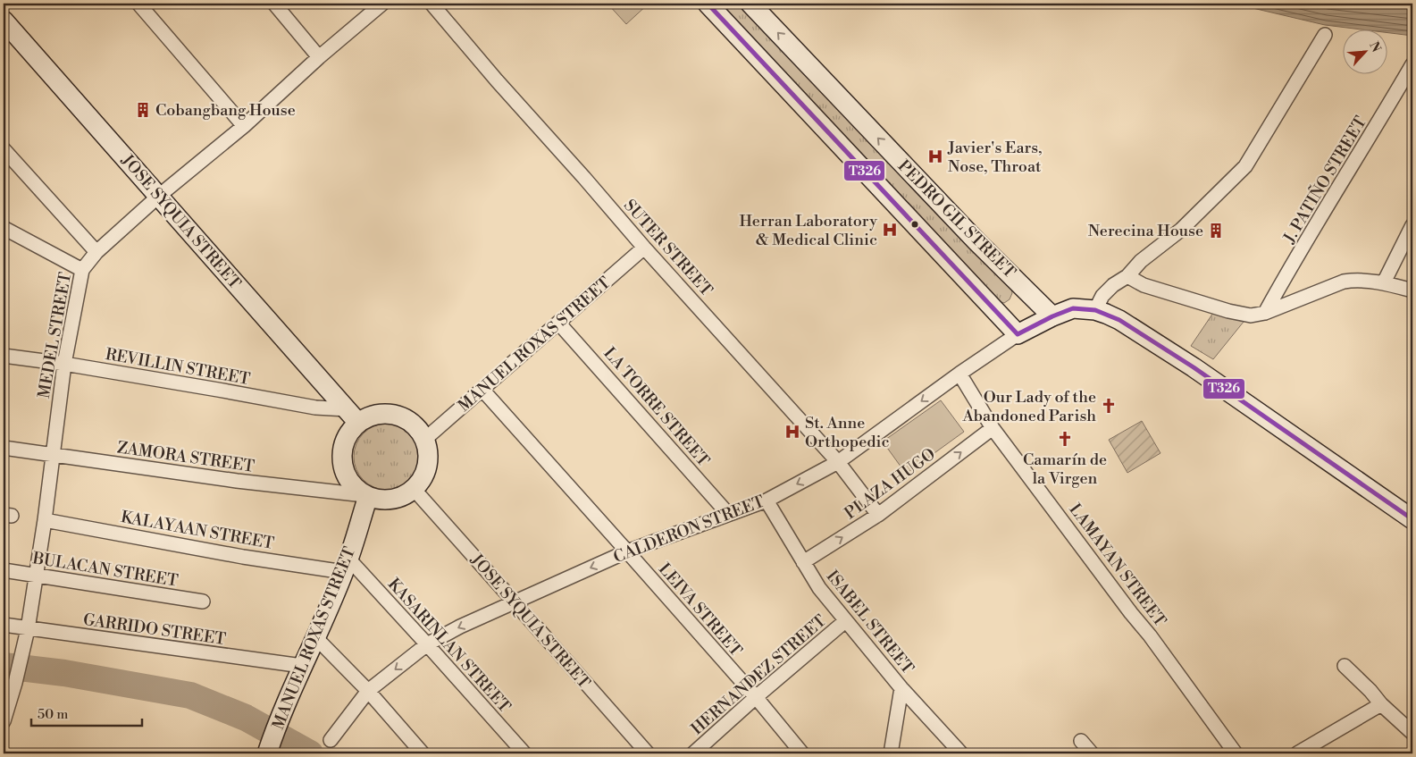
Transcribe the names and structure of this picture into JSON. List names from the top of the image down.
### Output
{
  "streets": {
    "main road": [
      "PEDRO GIL STREET",
      "JOSE SYQUIA STREET",
      "MANUEL ROXAS STREET",
      "CALDERON STREET"
    ],
    "street": [
      "J. PATIÑO STREET",
      "SUTER STREET",
      "MEDEL STREET",
      "REVILLIN STREET",
      "LA TORRE STREET",
      "ZAMORA STREET",
      "PLAZA HUGO",
      "KALAYAAN STREET",
      "LAMAYAN STREET",
      "BULACAN STREET",
      "LEIVA STREET",
      "ISABEL STREET",
      "GARRIDO STREET",
      "KASARINLAN STREET",
      "HERNANDEZ STREET"
    ]
  },
  "crossings": [
    ["PEDRO GIL STREET", "CALDERON STREET"],
    ["JOSE SYQUIA STREET", "MEDEL STREET"],
    ["JOSE SYQUIA STREET", "MANUEL ROXAS STREET"],
    ["JOSE SYQUIA STREET", "REVILLIN STREET"],
    ["JOSE SYQUIA STREET", "ZAMORA STREET"],
    ["JOSE SYQUIA STREET", "CALDERON STREET"],
    ["SUTER STREET", "MANUEL ROXAS STREET"],
    ["SUTER STREET", "PLAZA HUGO"],
    ["SUTER STREET", "CALDERON STREET"],
    ["MEDEL STREET", "REVILLIN STREET"],
    ["MEDEL STREET", "ZAMORA STREET"],
    ["MEDEL STREET", "KALAYAAN STREET"],
    ["MEDEL STREET", "BULACAN STREET"],
    ["MEDEL STREET", "GARRIDO STREET"],
    ["MANUEL ROXAS STREET", "REVILLIN STREET"],
    ["MANUEL ROXAS STREET", "LA TORRE STREET"],
    ["MANUEL ROXAS STREET", "ZAMORA STREET"],
    ["MANUEL ROXAS STREET", "KALAYAAN STREET"],
    ["MANUEL ROXAS STREET", "LEIVA STREET"],
    ["MANUEL ROXAS STREET", "GARRIDO STREET"],
    ["MANUEL ROXAS STREET", "KASARINLAN STREET"],
    ["REVILLIN STREET", "ZAMORA STREET"],
    ["LA TORRE STREET", "CALDERON STREET"],
    ["PLAZA HUGO", "LAMAYAN STREET"],
    ["PLAZA HUGO", "ISABEL STREET"],
    ["CALDERON STREET", "LAMAYAN STREET"],
    ["CALDERON STREET", "LEIVA STREET"],
    ["CALDERON STREET", "ISABEL STREET"],
    ["CALDERON STREET", "KASARINLAN STREET"],
    ["KALAYAAN STREET", "KASARINLAN STREET"],
    ["LEIVA STREET", "HERNANDEZ STREET"],
    ["ISABEL STREET", "HERNANDEZ STREET"]
  ],
  "one_way": ["PLAZA HUGO", "CALDERON STREET"],
  "places": {
    "building": ["Cobangbang House", "Nerecina House"],
    "hospital": ["Javier's Ears, Nose, Throat", "Herran Laboratory & Medical Clinic", "St. Anne Orthopedic"],
    "church": ["Our Lady of the Abandoned Parish", "Camarín de la Virgen"]
  },
  "lines": ["transit line T326"],
  "scale_bar": "50 m",
  "north": "top right"
}
